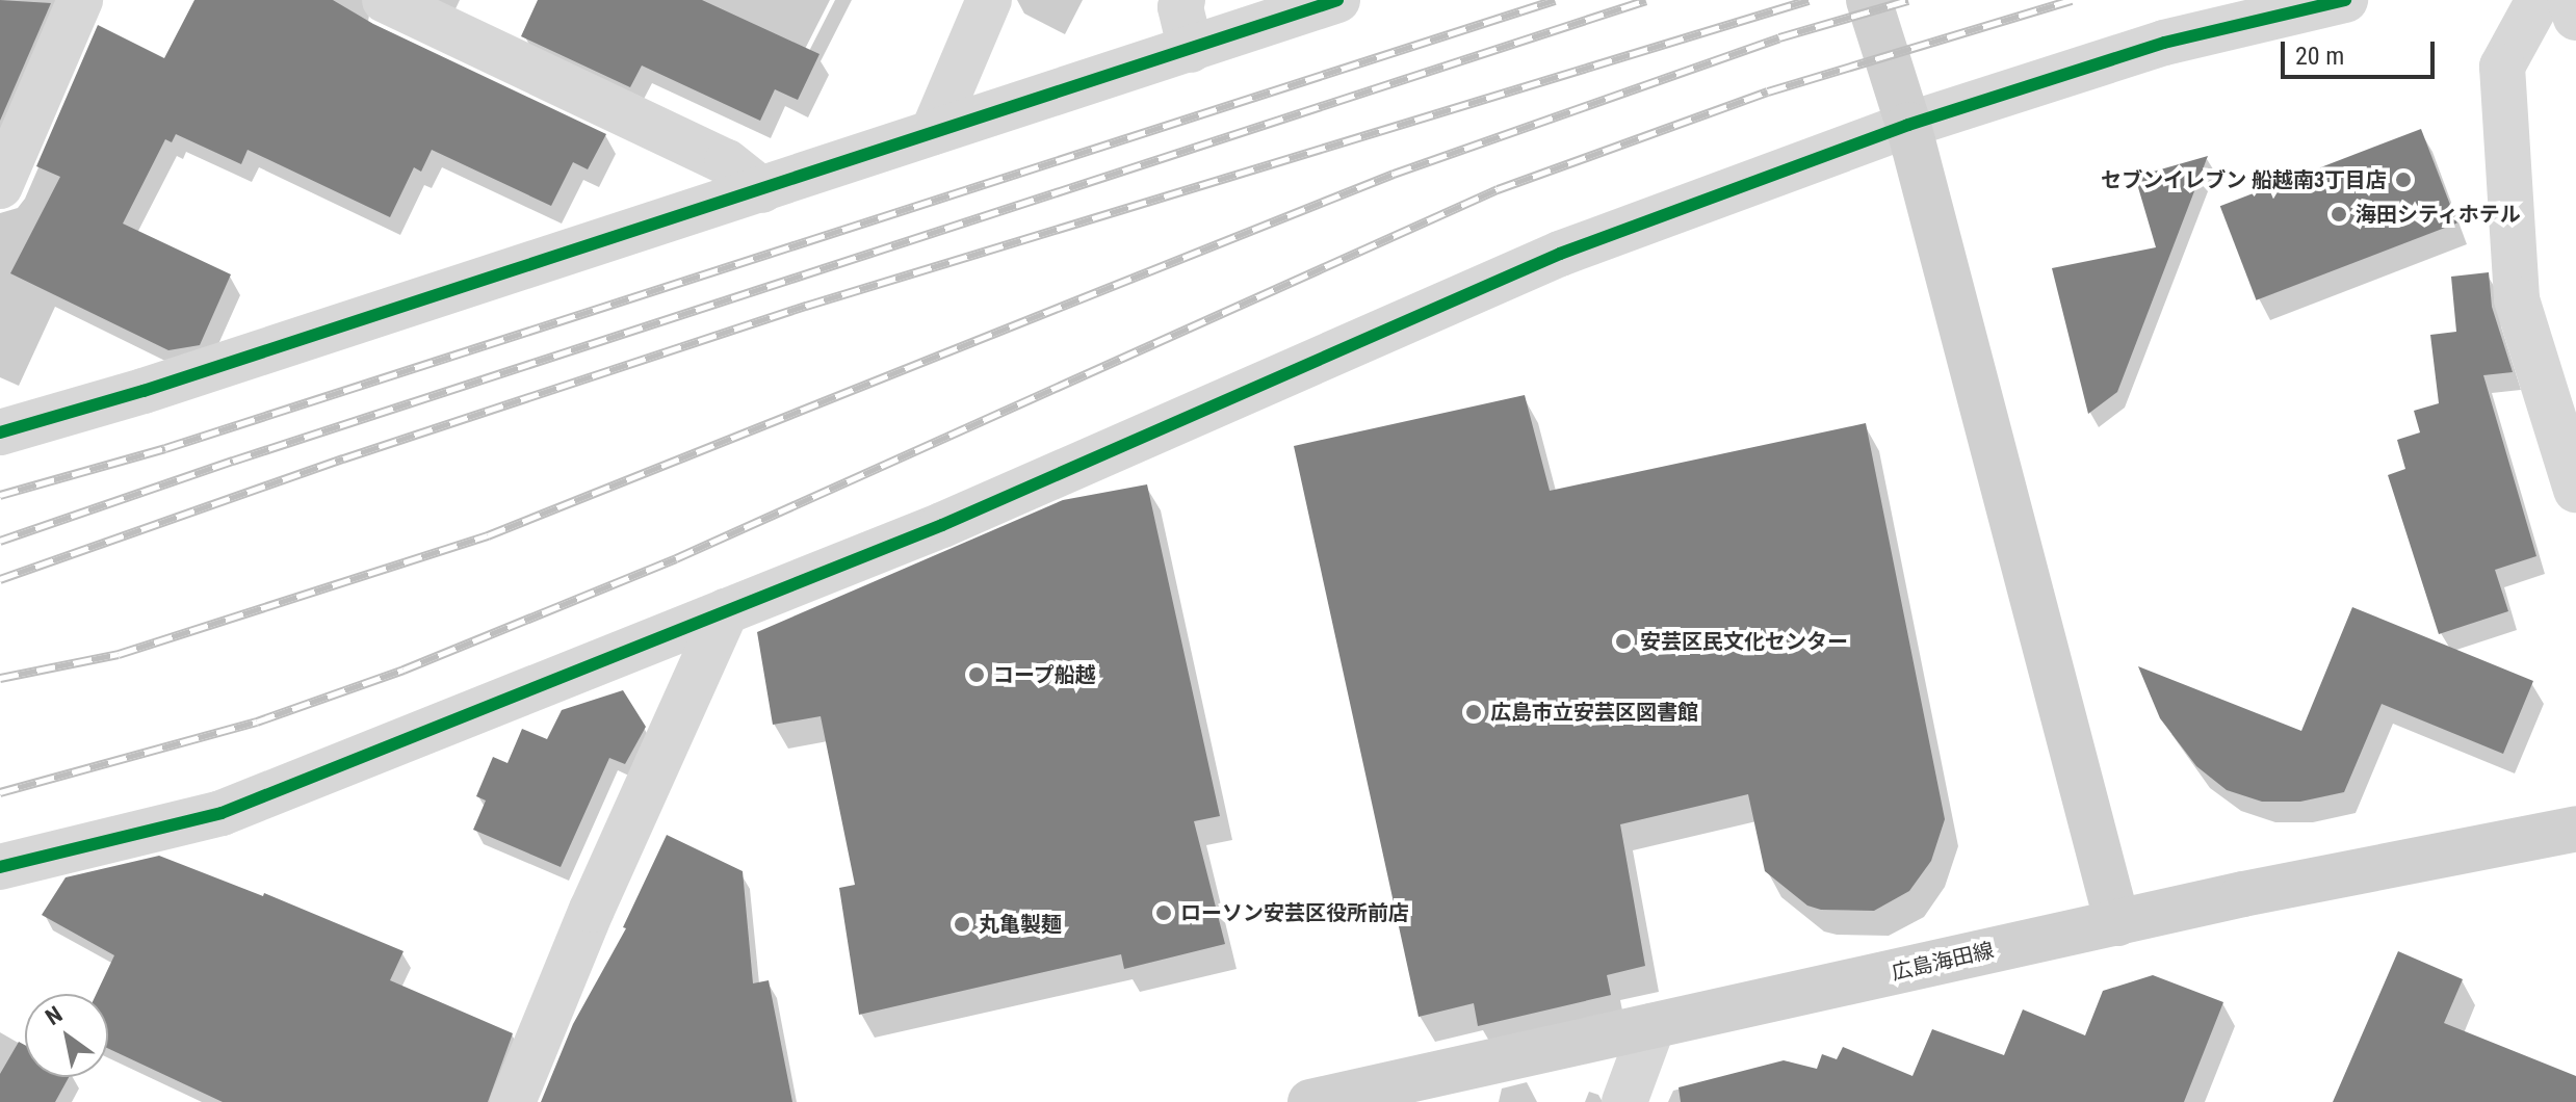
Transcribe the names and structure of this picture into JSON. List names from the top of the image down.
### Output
{
  "streets": {
    "main road": ["広島海田線"]
  },
  "places": [
    "セブンイレブン 船越南3丁目店",
    "海田シティホテル",
    "安芸区民文化センター",
    "コープ船越",
    "広島市立安芸区図書館",
    "ローソン安芸区役所前店",
    "丸亀製麺"
  ],
  "scale_bar": "20 m",
  "north": "top left"
}
